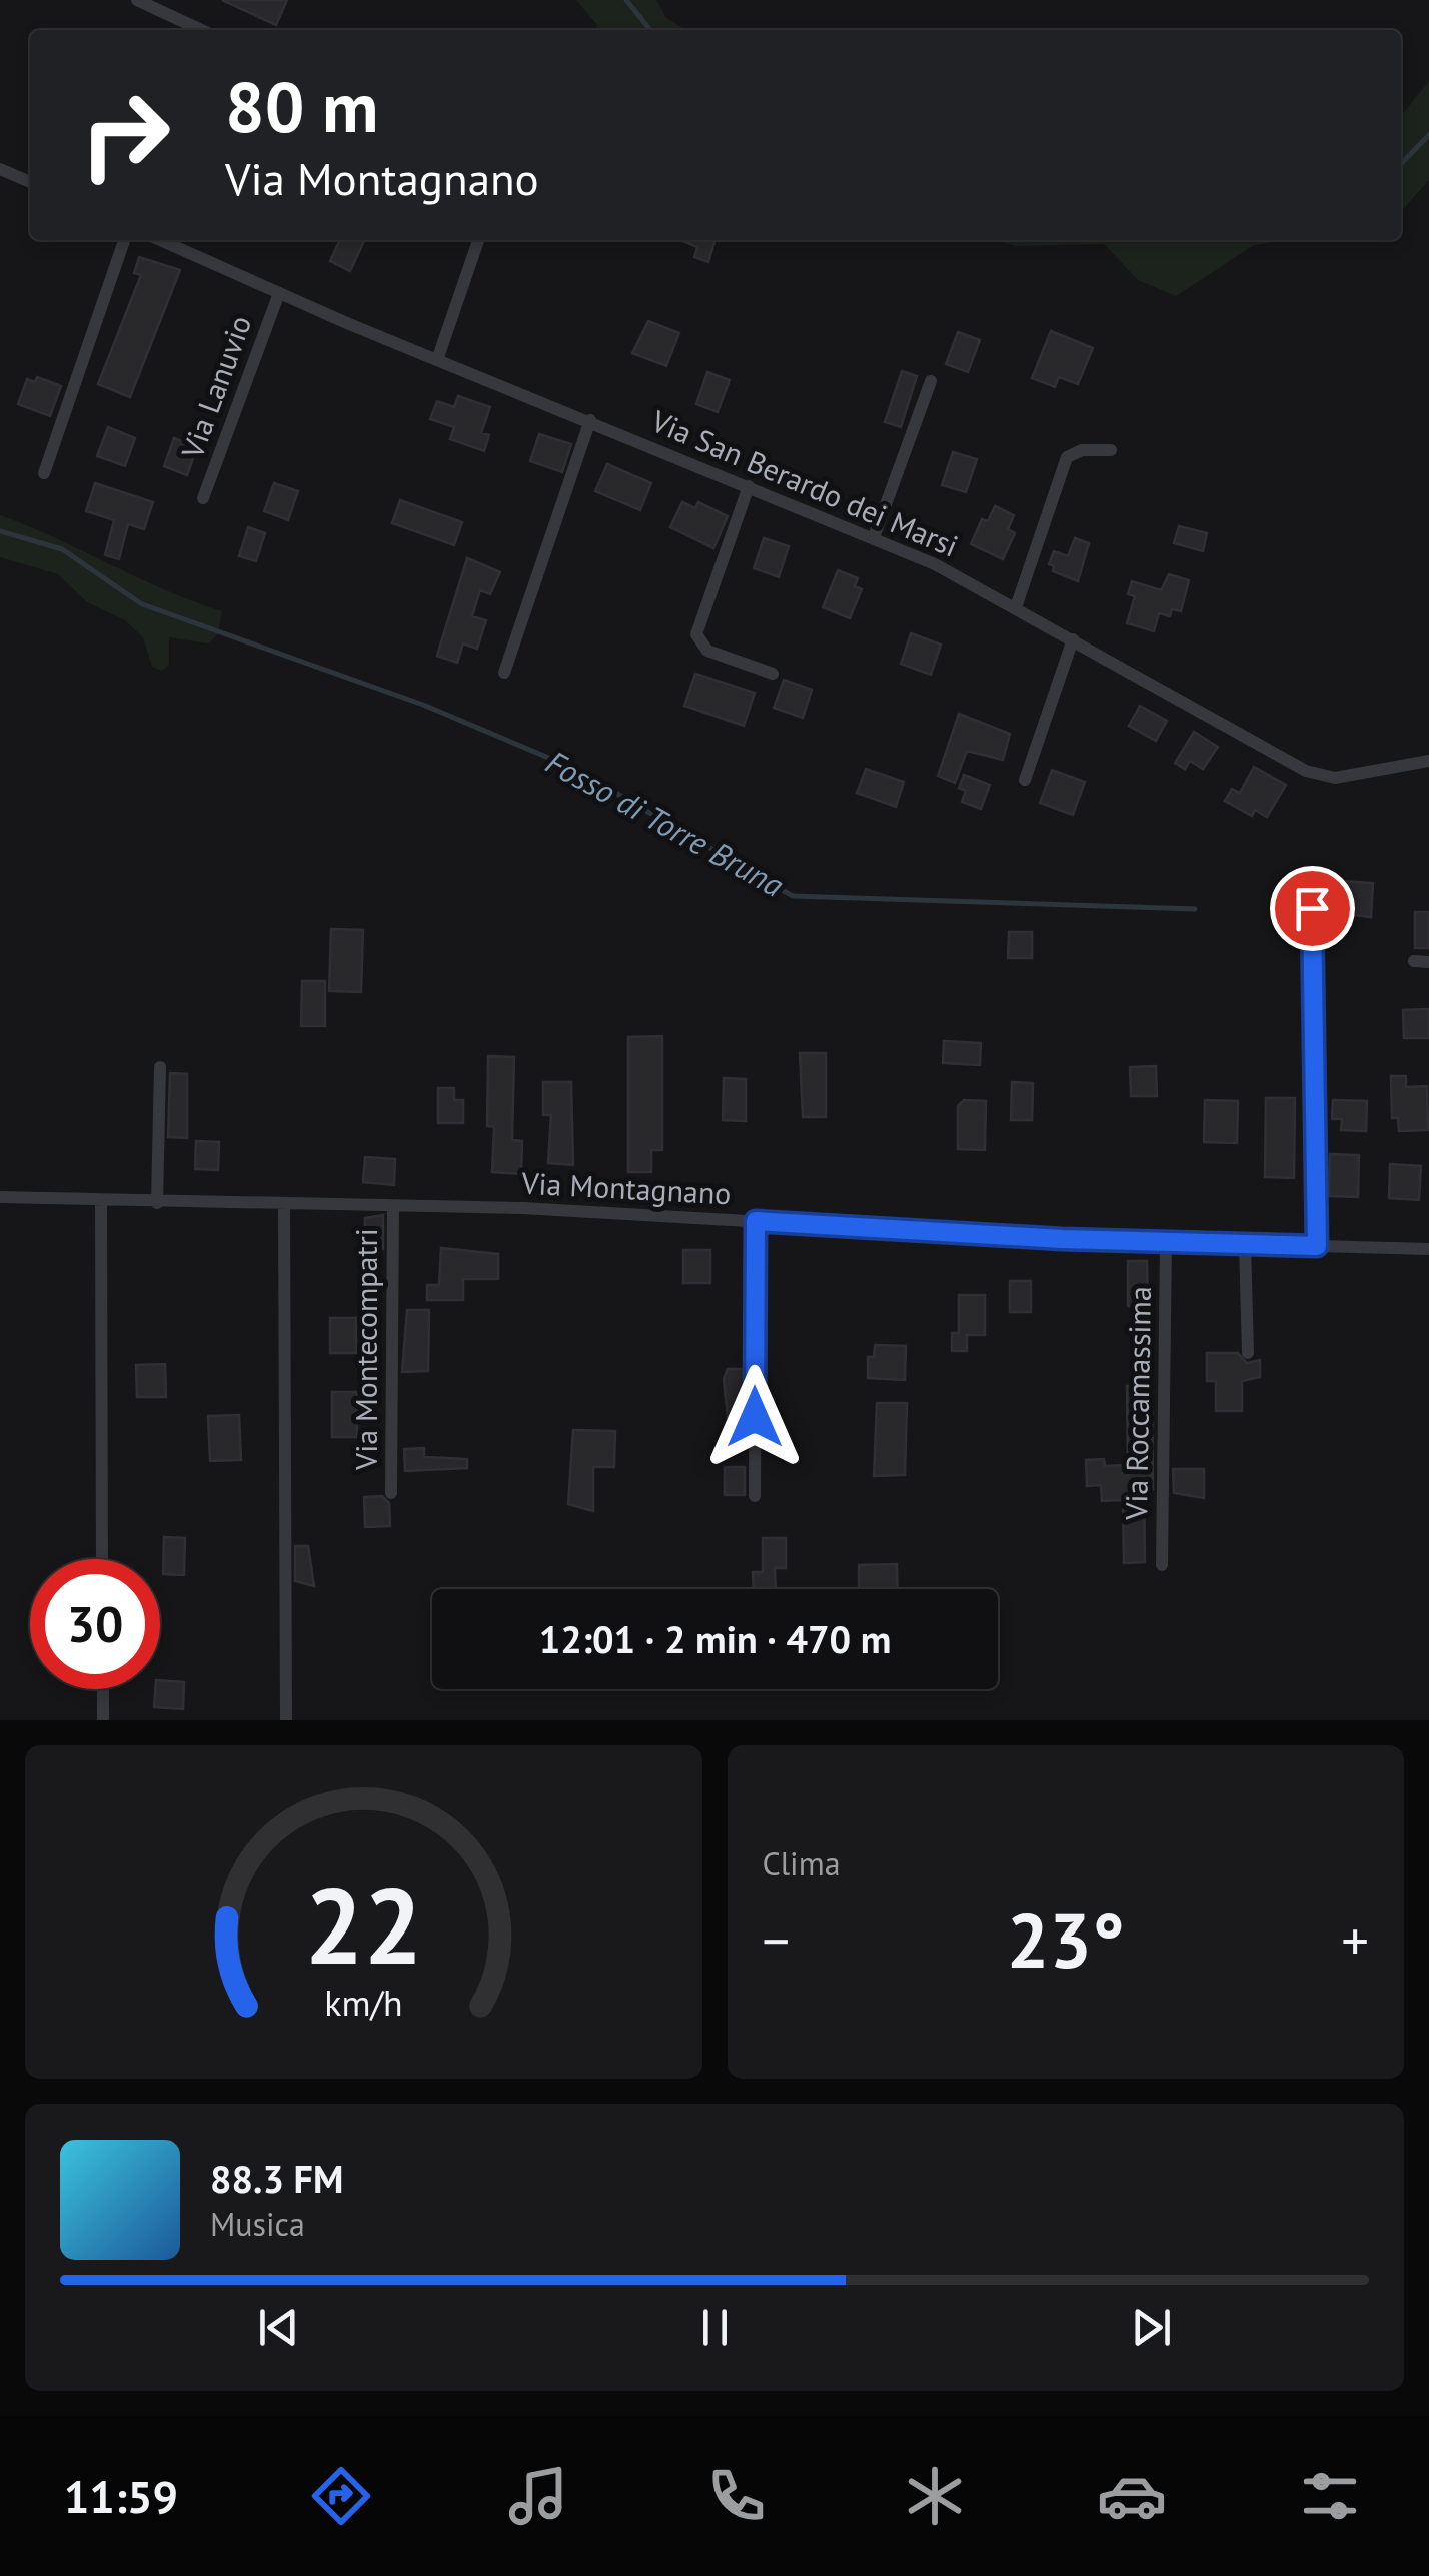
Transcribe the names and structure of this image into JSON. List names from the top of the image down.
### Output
{
  "streets": {
    "street": [
      "Via Lanuvio",
      "Via San Berardo dei Marsi",
      "Via Montagnano",
      "Via Montecompatri",
      "Via Roccamassima"
    ]
  },
  "crossings": [
    ["Via Lanuvio", "Via San Berardo dei Marsi"],
    ["Via Montagnano", "Via Montecompatri"],
    ["Via Montagnano", "Via Roccamassima"]
  ],
  "water": ["Fosso di Torre Bruna"],
  "page": {
    "turn": ["80 m", "Via Montagnano"],
    "limit": "30",
    "trip": "12:01 · 2 min · 470 m",
    "tile": "Clima",
    "heat": ["−", "23°", "+"],
    "song": ["88.3 FM", "Musica"],
    "tabs": "11:59",
    "gauge": ["22", "km/h"]
  }
}
